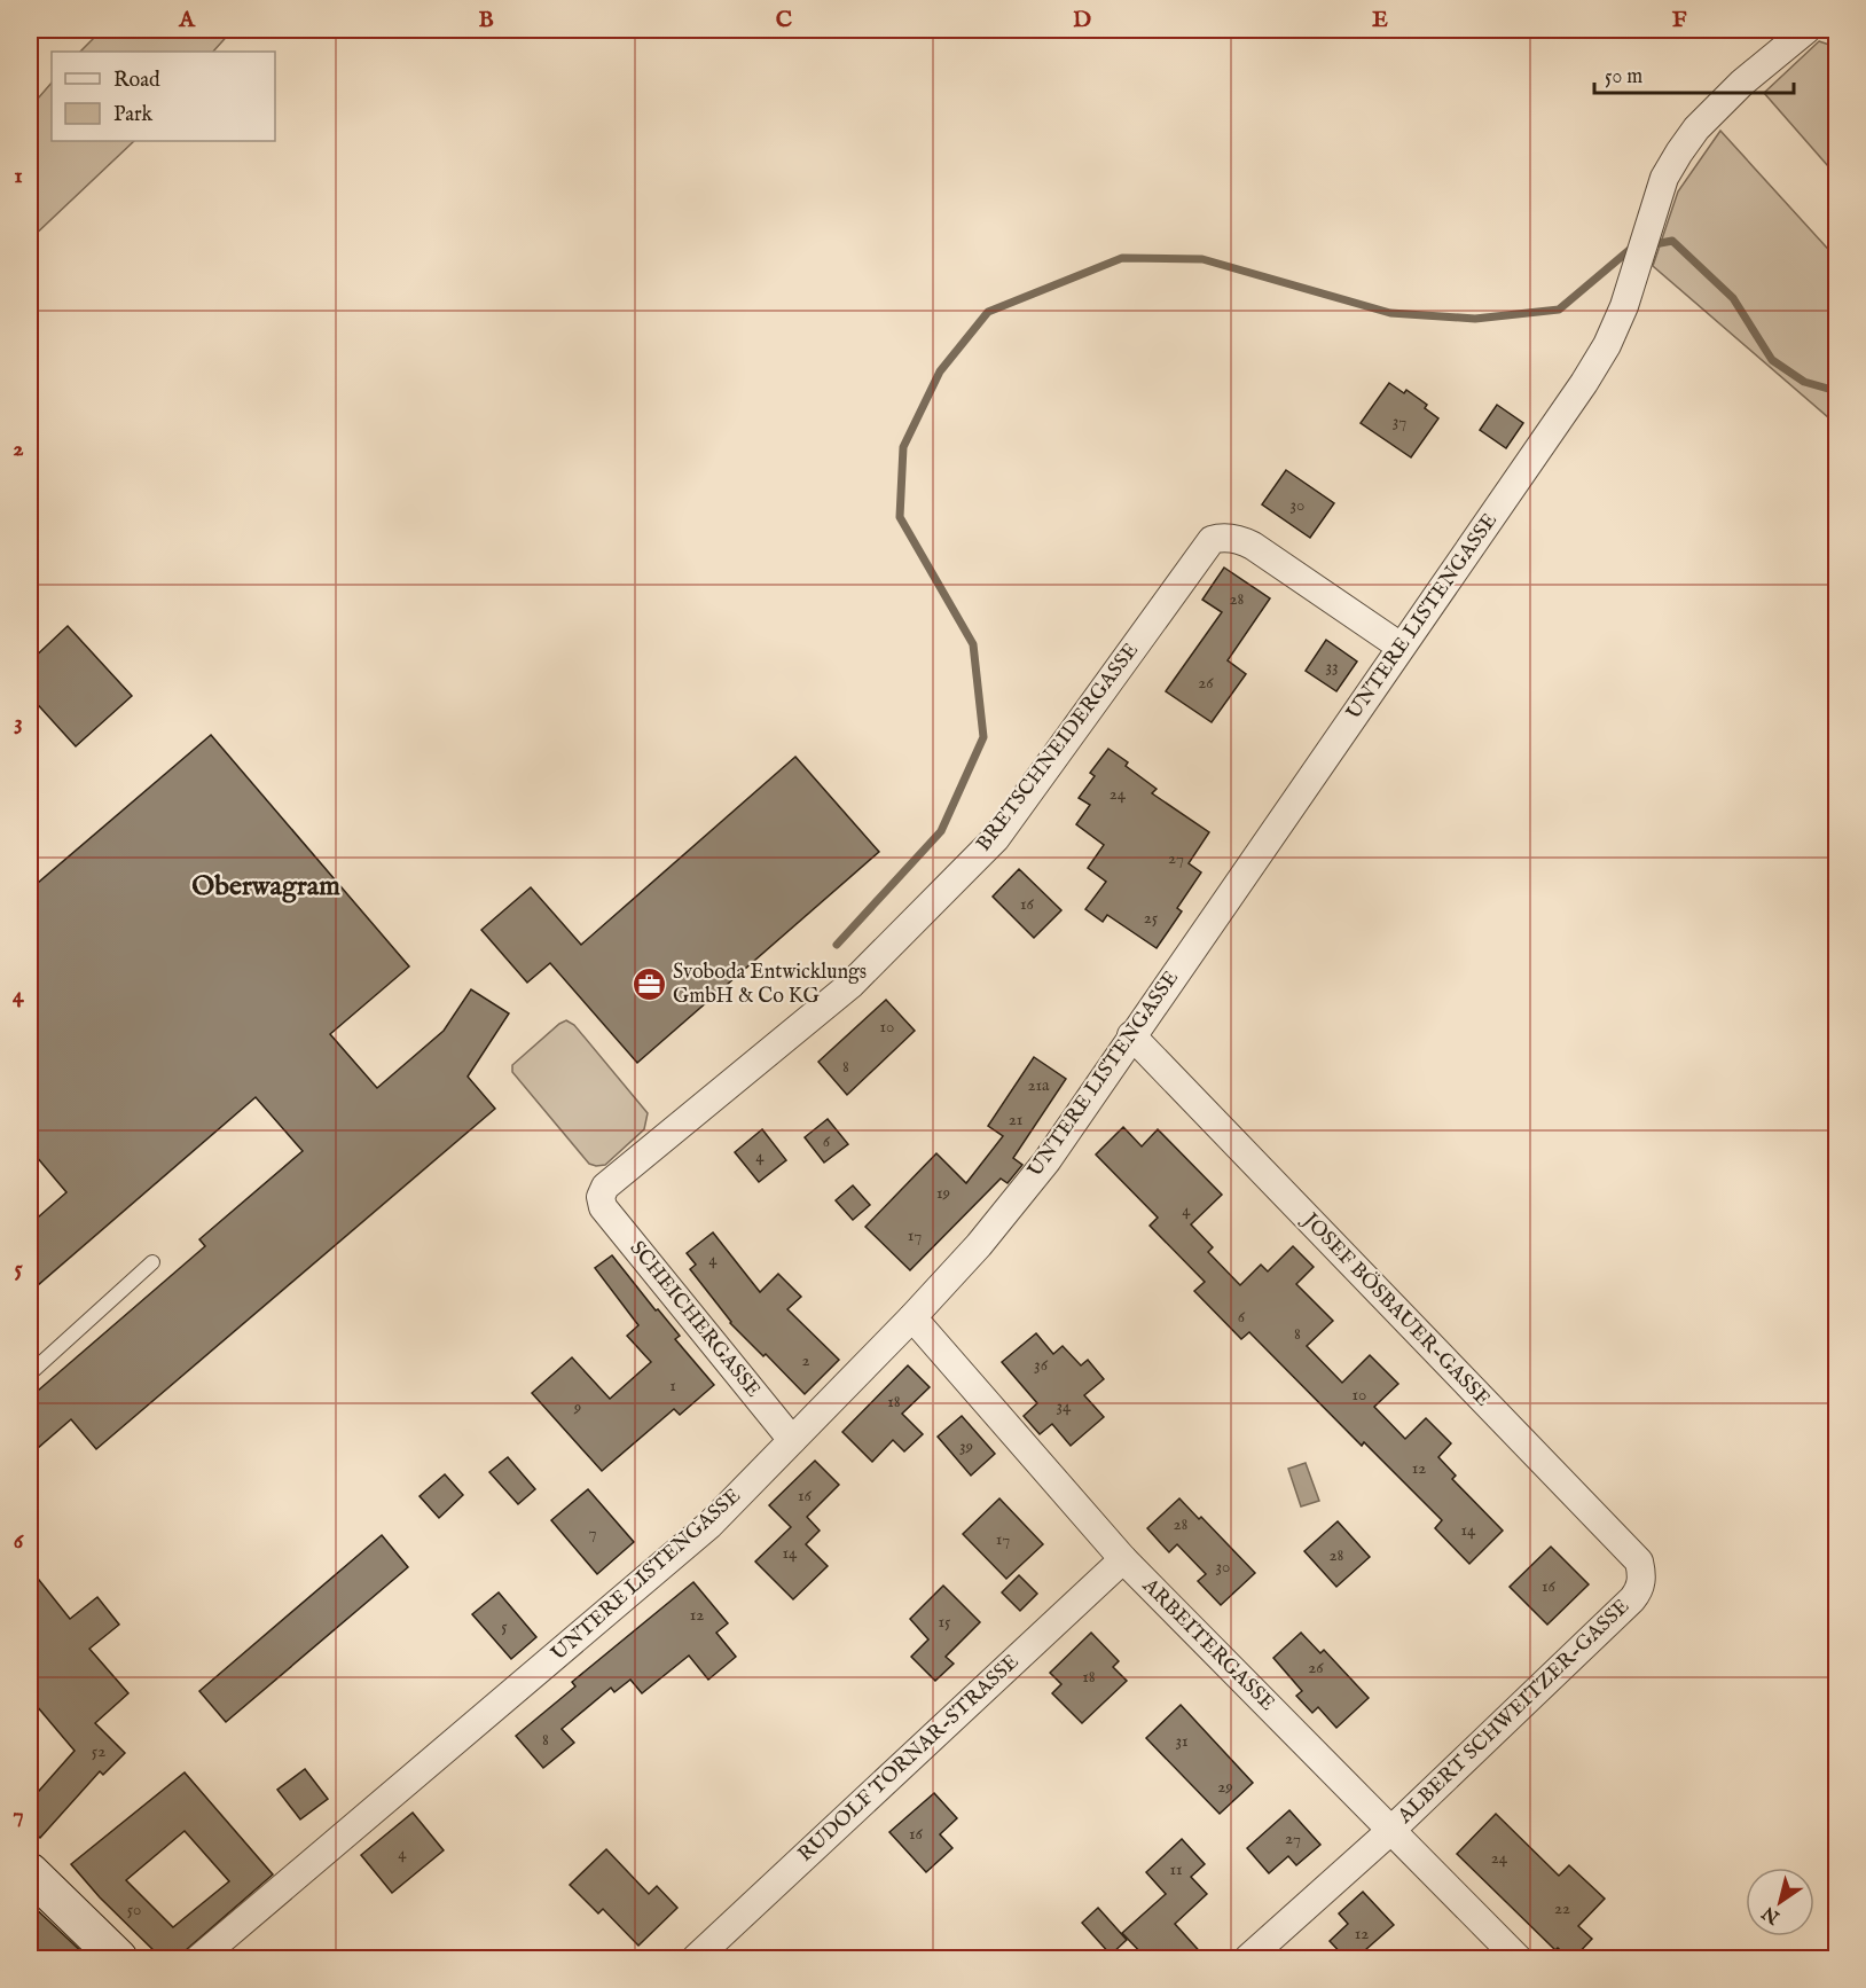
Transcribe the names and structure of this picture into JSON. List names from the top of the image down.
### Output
{
  "streets": {
    "street": [
      "UNTERE LISTENGASSE",
      "BRETSCHNEIDERGASSE",
      "JOSEF BÖSBAUER-GASSE",
      "SCHEICHERGASSE",
      "ARBEITERGASSE",
      "ALBERT SCHWEITZER-GASSE",
      "RUDOLF TORNAR-STRASSE"
    ]
  },
  "crossings": [
    ["UNTERE LISTENGASSE", "BRETSCHNEIDERGASSE"],
    ["UNTERE LISTENGASSE", "JOSEF BÖSBAUER-GASSE"],
    ["UNTERE LISTENGASSE", "SCHEICHERGASSE"],
    ["UNTERE LISTENGASSE", "ARBEITERGASSE"],
    ["BRETSCHNEIDERGASSE", "SCHEICHERGASSE"],
    ["JOSEF BÖSBAUER-GASSE", "ALBERT SCHWEITZER-GASSE"],
    ["ARBEITERGASSE", "ALBERT SCHWEITZER-GASSE"],
    ["ARBEITERGASSE", "RUDOLF TORNAR-STRASSE"]
  ],
  "districts": ["Oberwagram"],
  "places": {
    "office": ["Svoboda Entwicklungs GmbH & Co KG"]
  },
  "house_numbers": [
    "37",
    "30",
    "28",
    "33",
    "26",
    "24",
    "27",
    "16",
    "25",
    "10",
    "8",
    "21a",
    "21",
    "6",
    "4",
    "19",
    "4",
    "17",
    "4",
    "6",
    "8",
    "2",
    "36",
    "1",
    "10",
    "18",
    "34",
    "9",
    "39",
    "12",
    "16",
    "28",
    "14",
    "7",
    "17",
    "14",
    "28",
    "30",
    "16",
    "12",
    "15",
    "5",
    "26",
    "18",
    "8",
    "31",
    "52",
    "29",
    "16",
    "27",
    "4",
    "24",
    "11",
    "22",
    "50",
    "12"
  ],
  "legend": ["Road", "Park"],
  "scale_bar": "50 m",
  "north": "bottom left",
  "grid": {
    "columns": [
      "A",
      "B",
      "C",
      "D",
      "E",
      "F"
    ],
    "rows": [
      "1",
      "2",
      "3",
      "4",
      "5",
      "6",
      "7"
    ]
  }
}
